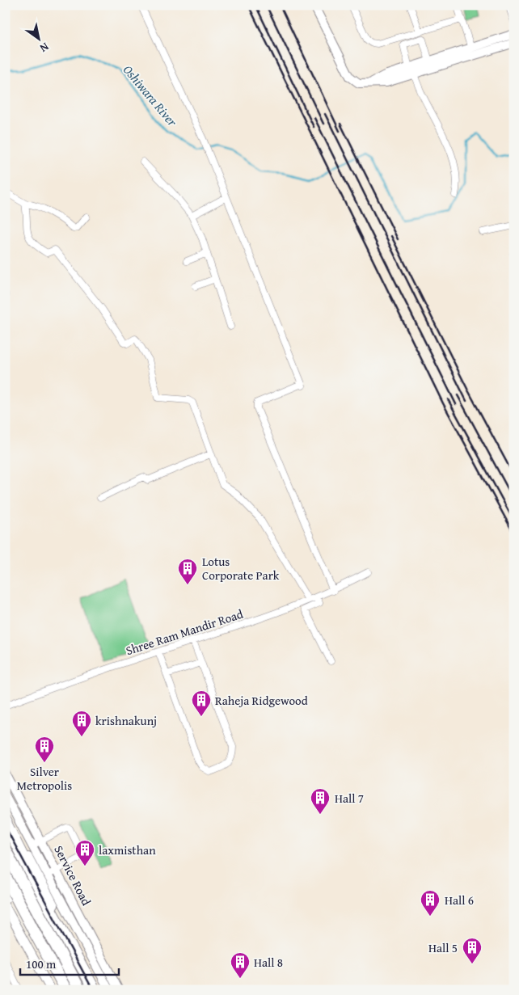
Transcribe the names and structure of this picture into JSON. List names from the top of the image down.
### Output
{
  "streets": {
    "main road": ["Service Road"],
    "street": ["Shree Ram Mandir Road"]
  },
  "water": ["Oshiwara River"],
  "places": {
    "building": [
      "Lotus Corporate Park",
      "Raheja Ridgewood",
      "krishnakunj",
      "Silver Metropolis",
      "Hall 7",
      "laxmisthan",
      "Hall 6",
      "Hall 5",
      "Hall 8"
    ]
  },
  "scale_bar": "100 m",
  "north": "bottom right"
}
